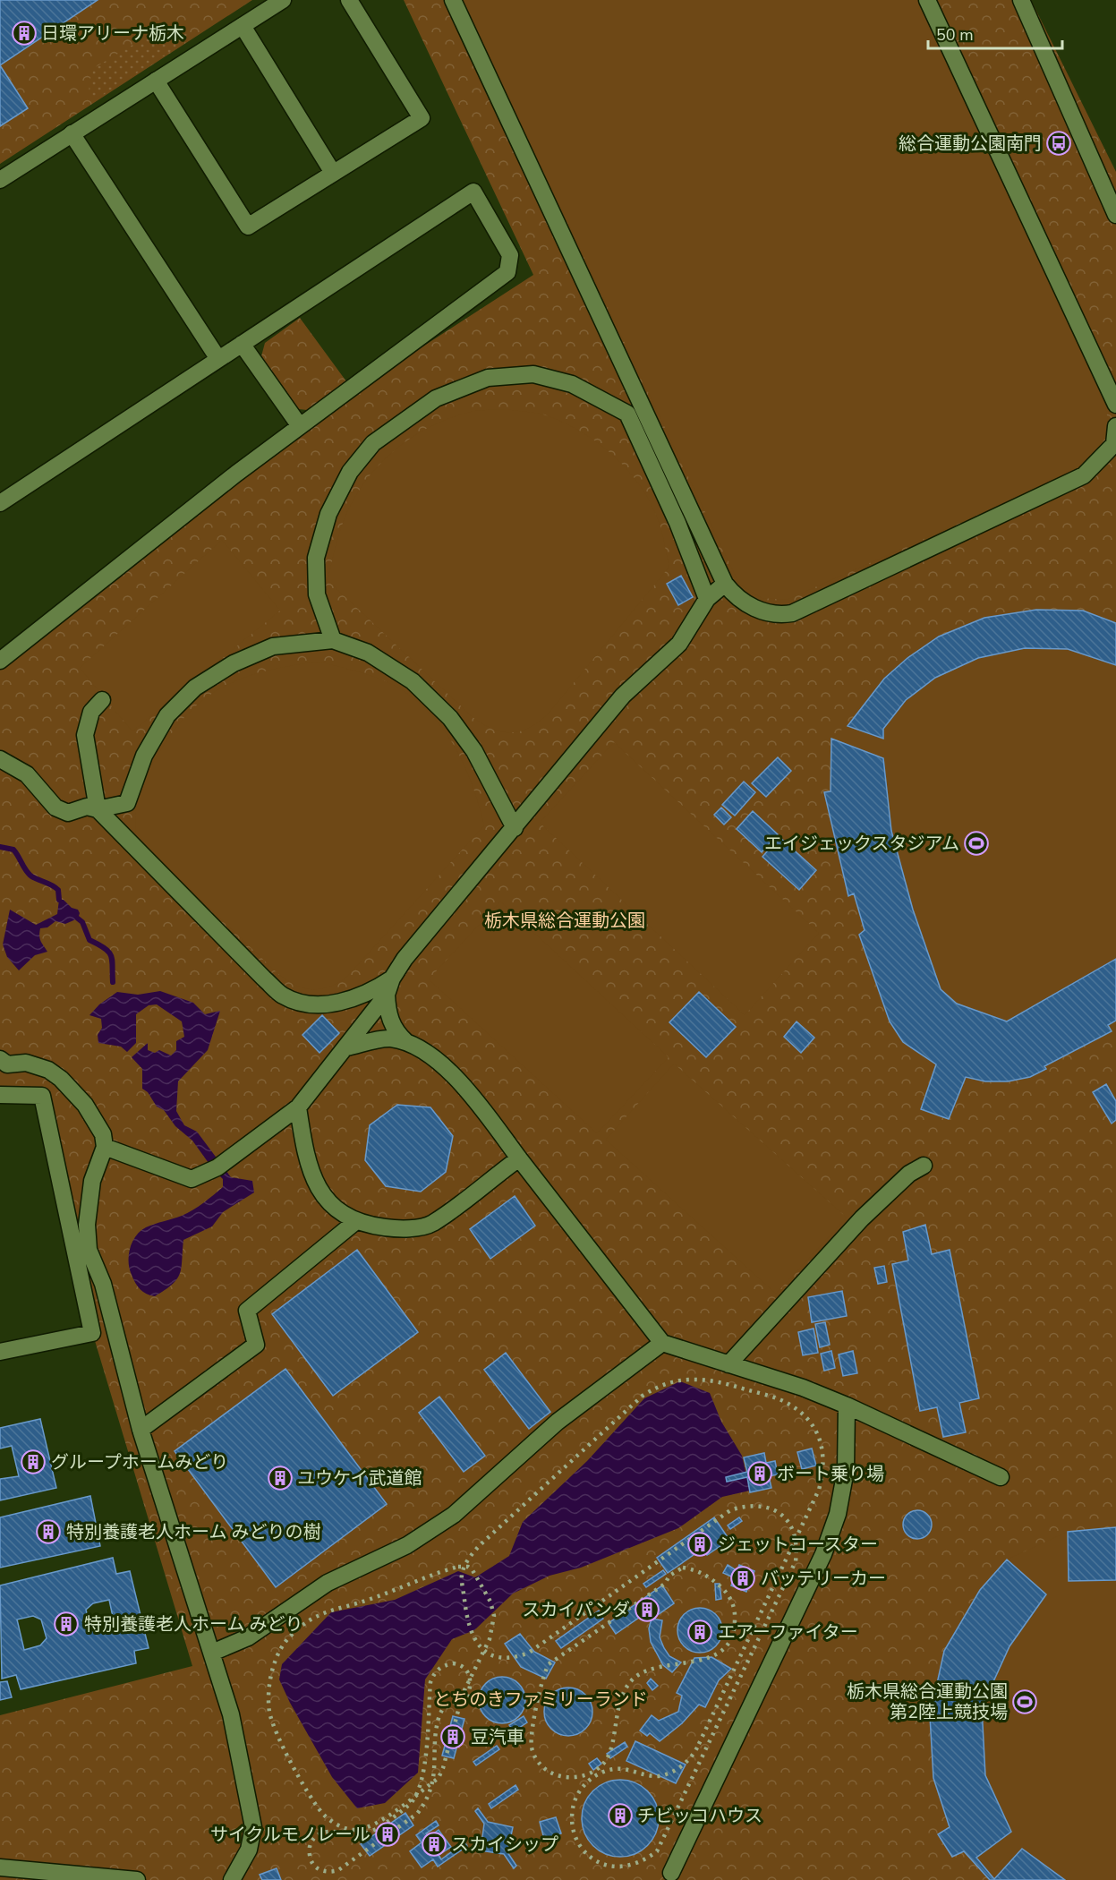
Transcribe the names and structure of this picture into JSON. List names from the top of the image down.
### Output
{
  "parks": ["栃木県総合運動公園", "とちのきファミリーランド"],
  "places": {
    "building": [
      "日環アリーナ栃木",
      "グループホームみどり",
      "ボート乗り場",
      "ユウケイ武道館",
      "特別養護老人ホーム みどりの樹",
      "ジェットコースター",
      "バッテリーカー",
      "スカイパンダ",
      "特別養護老人ホーム みどり",
      "エアーファイター",
      "豆汽車",
      "チビッコハウス",
      "サイクルモノレール",
      "スカイシップ"
    ],
    "bus stop": ["総合運動公園南門"],
    "sports": ["エイジェックスタジアム", "栃木県総合運動公園 第2陸上競技場"]
  },
  "scale_bar": "50 m"
}
